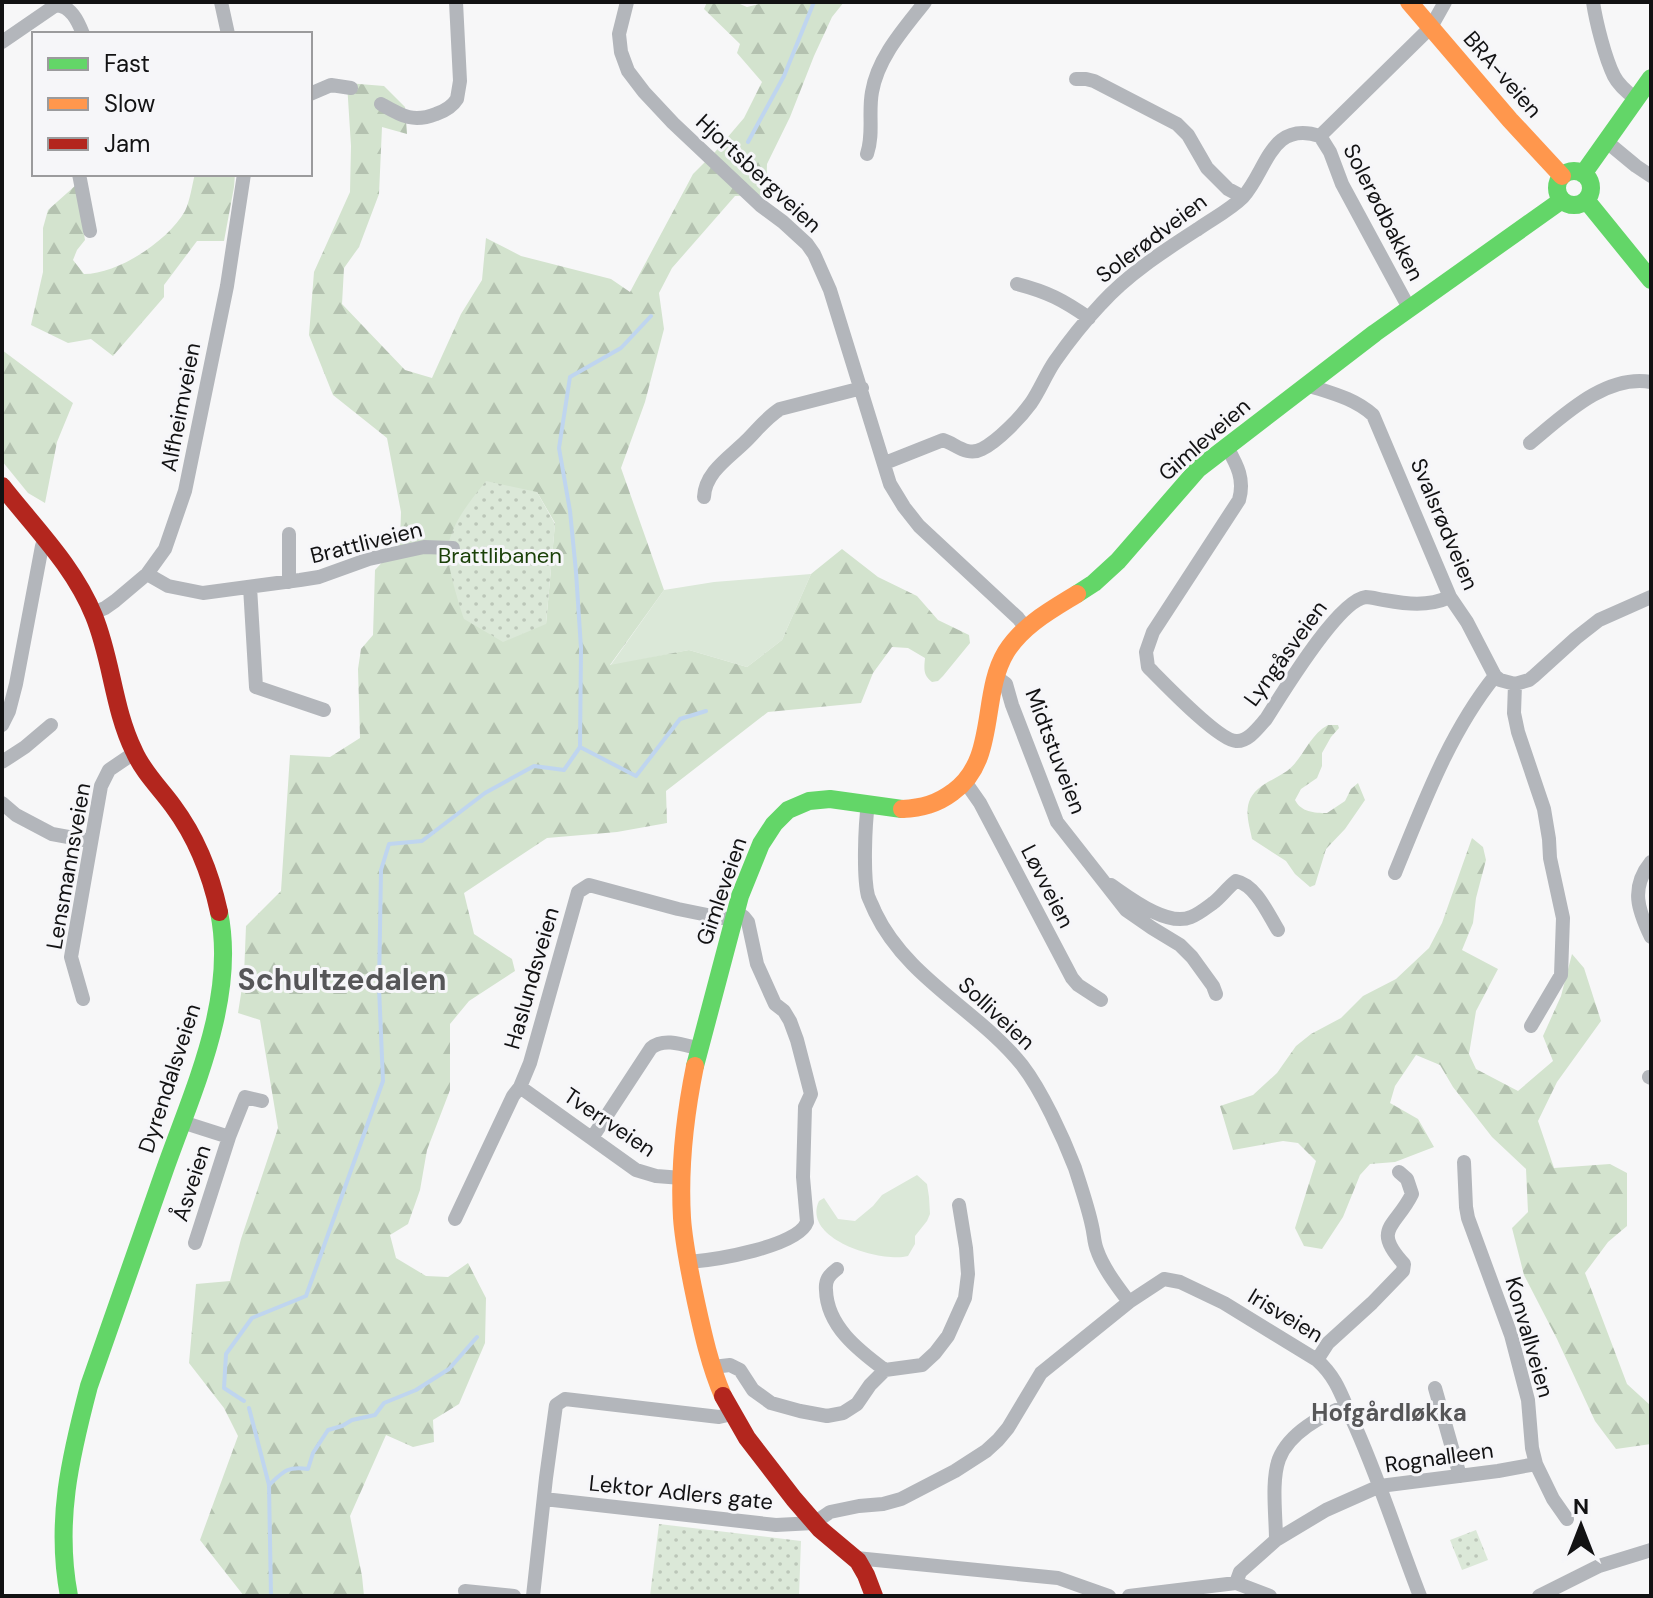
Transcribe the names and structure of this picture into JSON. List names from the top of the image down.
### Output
{
  "streets": {
    "street": [
      "BRA-veien",
      "Hjortsbergveien",
      "Solerødbakken",
      "Solerødveien",
      "Alfheimveien",
      "Gimleveien",
      "Svalsrødveien",
      "Brattliveien",
      "Lyngåsveien",
      "Midtstuveien",
      "Lensmannsveien",
      "Løvveien",
      "Haslundsveien",
      "Solliveien",
      "Dyrendalsveien",
      "Tverrveien",
      "Åsveien",
      "Irisveien",
      "Konvallveien",
      "Rognalleen",
      "Lektor Adlers gate"
    ]
  },
  "crossings": [
    ["BRA-veien", "Gimleveien"],
    ["Hjortsbergveien", "Solerødveien"],
    ["Hjortsbergveien", "Gimleveien"],
    ["Solerødbakken", "Solerødveien"],
    ["Solerødbakken", "Gimleveien"],
    ["Alfheimveien", "Brattliveien"],
    ["Alfheimveien", "Dyrendalsveien"],
    ["Gimleveien", "Svalsrødveien"],
    ["Gimleveien", "Lyngåsveien"],
    ["Gimleveien", "Midtstuveien"],
    ["Gimleveien", "Løvveien"],
    ["Gimleveien", "Haslundsveien"],
    ["Gimleveien", "Solliveien"],
    ["Gimleveien", "Tverrveien"],
    ["Gimleveien", "Irisveien"],
    ["Gimleveien", "Lektor Adlers gate"],
    ["Svalsrødveien", "Lyngåsveien"],
    ["Lensmannsveien", "Dyrendalsveien"],
    ["Haslundsveien", "Tverrveien"],
    ["Solliveien", "Irisveien"],
    ["Dyrendalsveien", "Åsveien"],
    ["Irisveien", "Rognalleen"],
    ["Irisveien", "Lektor Adlers gate"],
    ["Konvallveien", "Rognalleen"]
  ],
  "districts": ["Schultzedalen", "Hofgårdløkka"],
  "parks": ["Brattlibanen"],
  "legend": ["Fast", "Slow", "Jam"],
  "north": "top"
}
